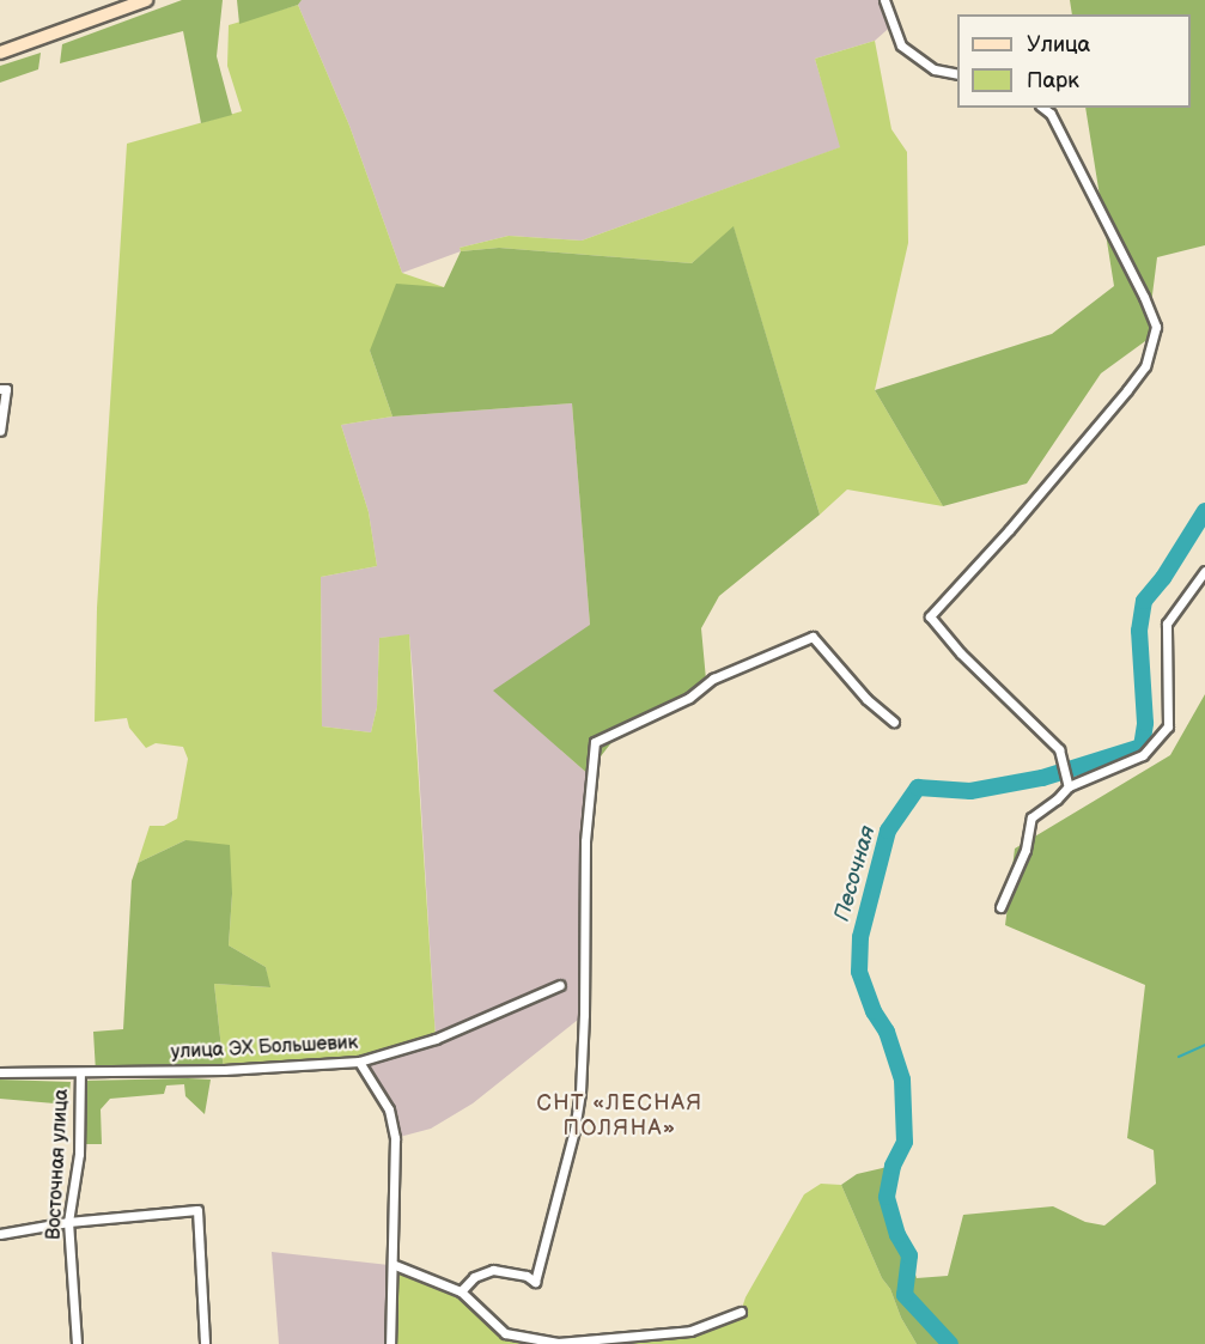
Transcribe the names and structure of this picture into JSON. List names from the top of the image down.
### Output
{
  "streets": {
    "street": ["улица ЭХ Большевик", "Восточная улица"]
  },
  "crossings": [
    ["улица ЭХ Большевик", "Восточная улица"]
  ],
  "districts": ["СНТ «ЛЕСНАЯ ПОЛЯНА»"],
  "water": ["Песочная"],
  "legend": ["Улица", "Парк"]
}
